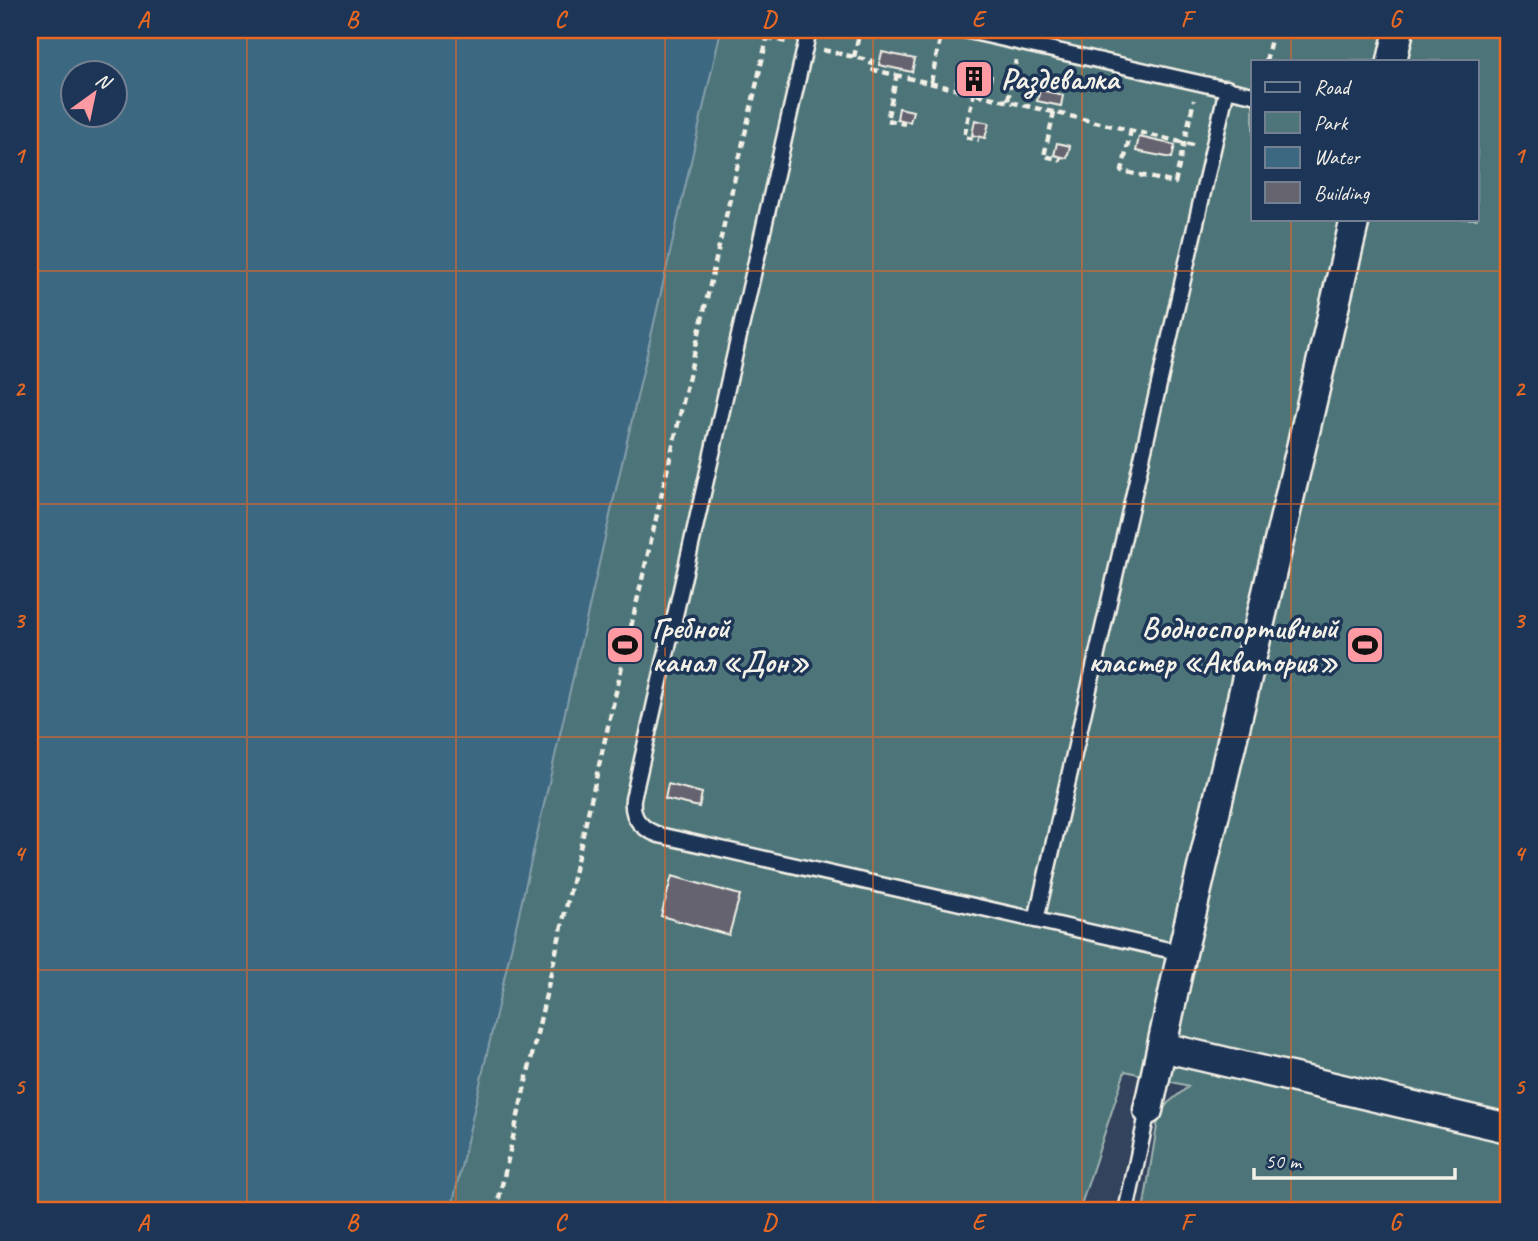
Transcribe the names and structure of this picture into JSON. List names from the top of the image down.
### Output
{
  "places": {
    "building": ["Раздевалка"],
    "sports": ["Гребной канал «Дон»", "Водноспортивный кластер «Акватория»"]
  },
  "legend": [
    "Road",
    "Park",
    "Water",
    "Building"
  ],
  "scale_bar": "50 m",
  "north": "top right",
  "grid": {
    "columns": [
      "A",
      "B",
      "C",
      "D",
      "E",
      "F",
      "G"
    ],
    "rows": [
      "1",
      "2",
      "3",
      "4",
      "5"
    ]
  }
}
